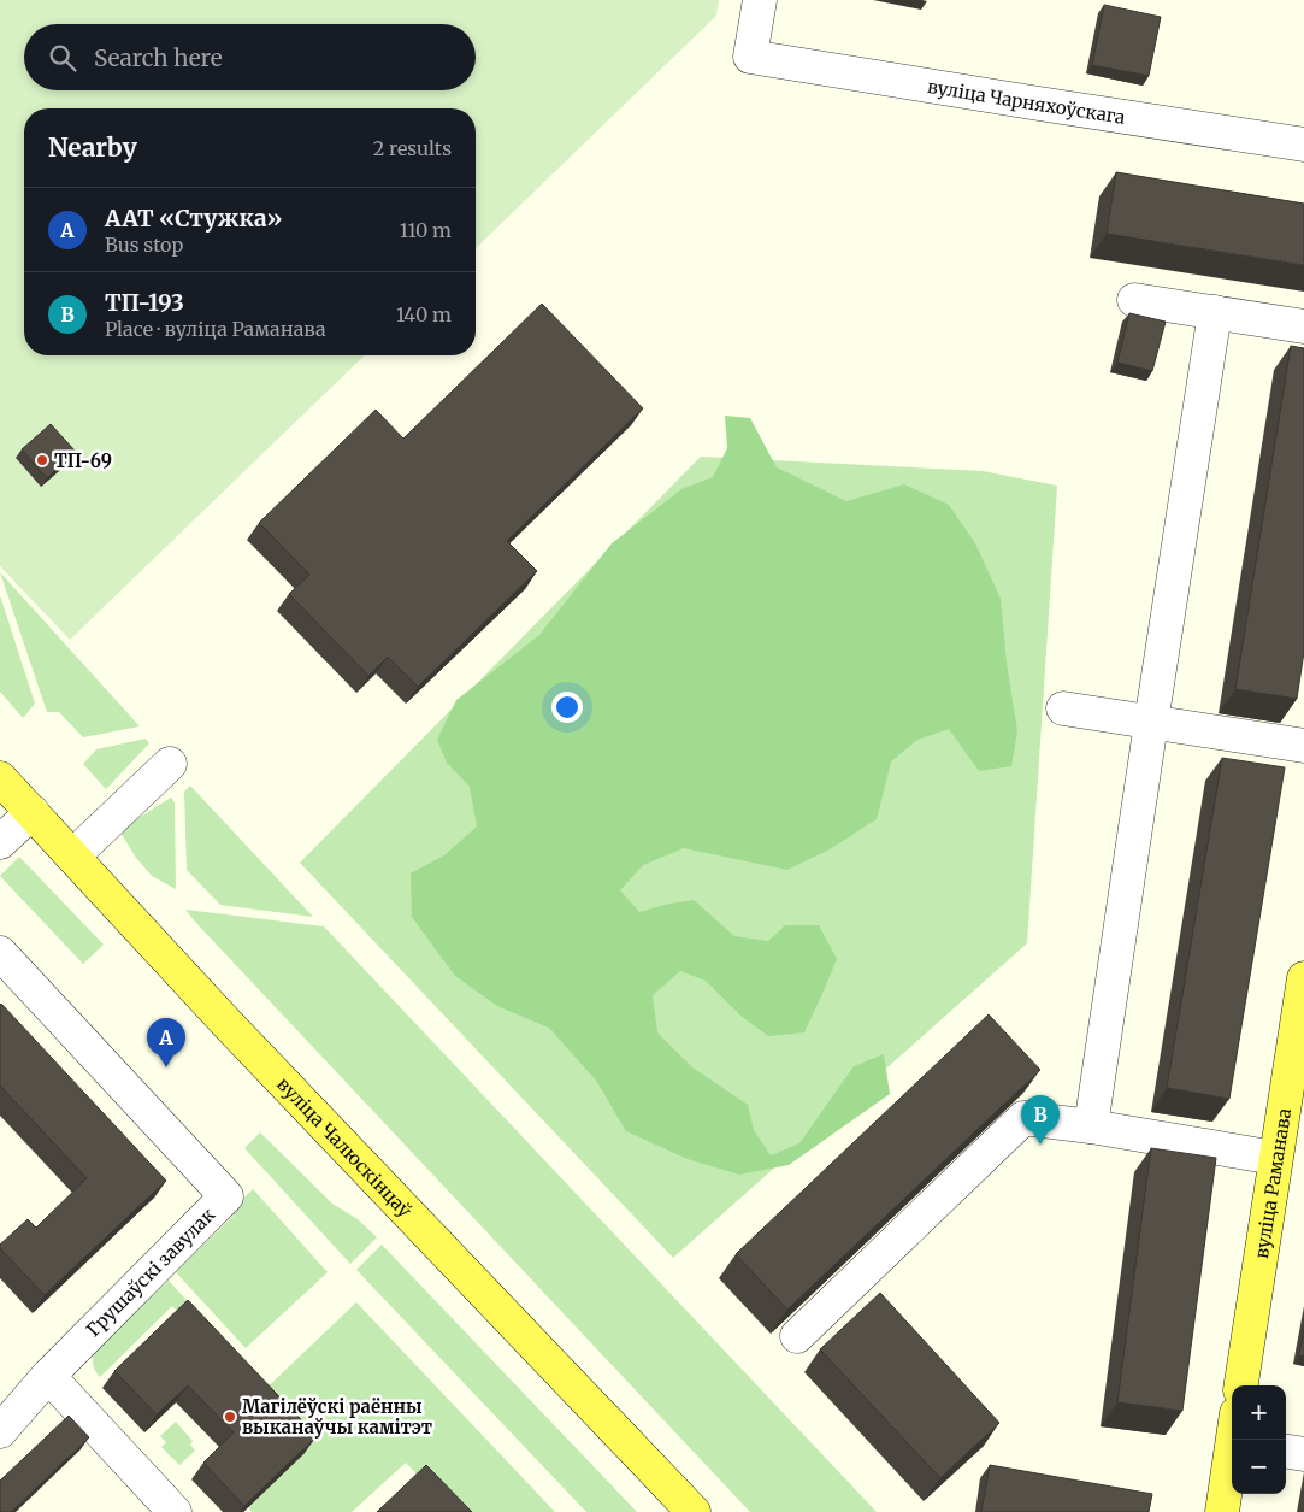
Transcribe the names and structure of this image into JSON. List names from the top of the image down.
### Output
{
  "streets": {
    "main road": ["вуліца Чалюскінцаў", "вуліца Раманава"],
    "street": ["вуліца Чарняхоўскага", "Грушаўскі завулак"]
  },
  "places": ["ТП-69", "Магілёўскі раённы выканаўчы камітэт"],
  "page": {
    "search": "Search here",
    "heading": ["Nearby", "2 results"],
    "list": [
      {
        "mark": "A",
        "name": "ААТ «Стужка»",
        "note": "Bus stop",
        "value": "110 m"
      },
      {
        "mark": "B",
        "name": "ТП-193",
        "note": "Place · вуліца Раманава",
        "value": "140 m"
      }
    ],
    "pins": ["A", "B"],
    "map_buttons": ["+", "−"]
  }
}
